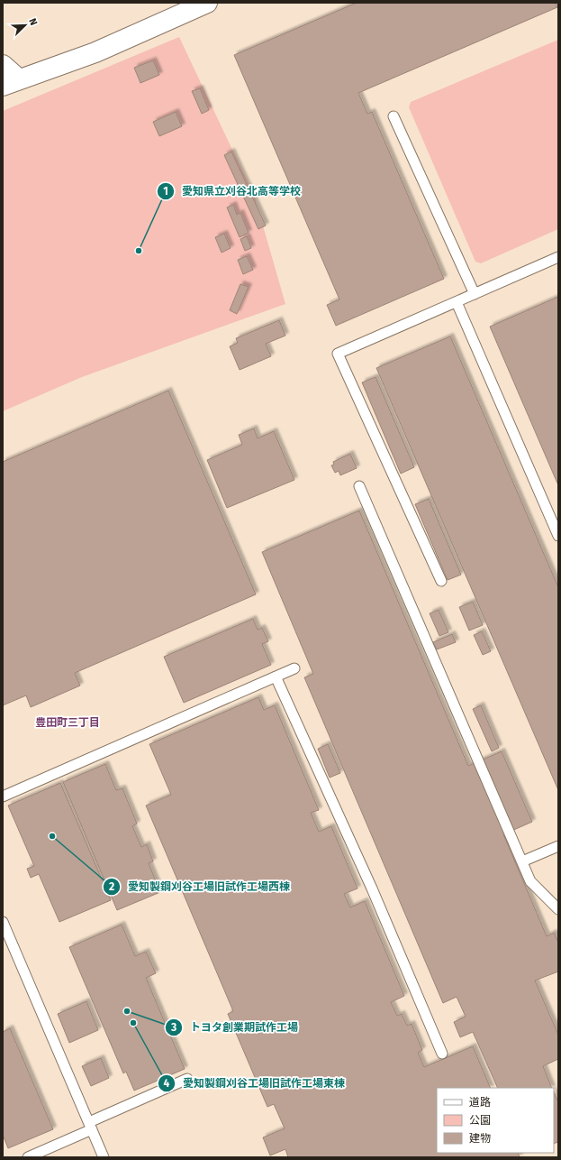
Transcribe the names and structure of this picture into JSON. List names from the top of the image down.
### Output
{
  "districts": ["豊田町三丁目"],
  "places": [
    "愛知県立刈谷北高等学校",
    "愛知製鋼刈谷工場旧試作工場西棟",
    "トヨタ創業期試作工場",
    "愛知製鋼刈谷工場旧試作工場東棟"
  ],
  "legend": ["道路", "公園", "建物"],
  "north": "top right"
}
